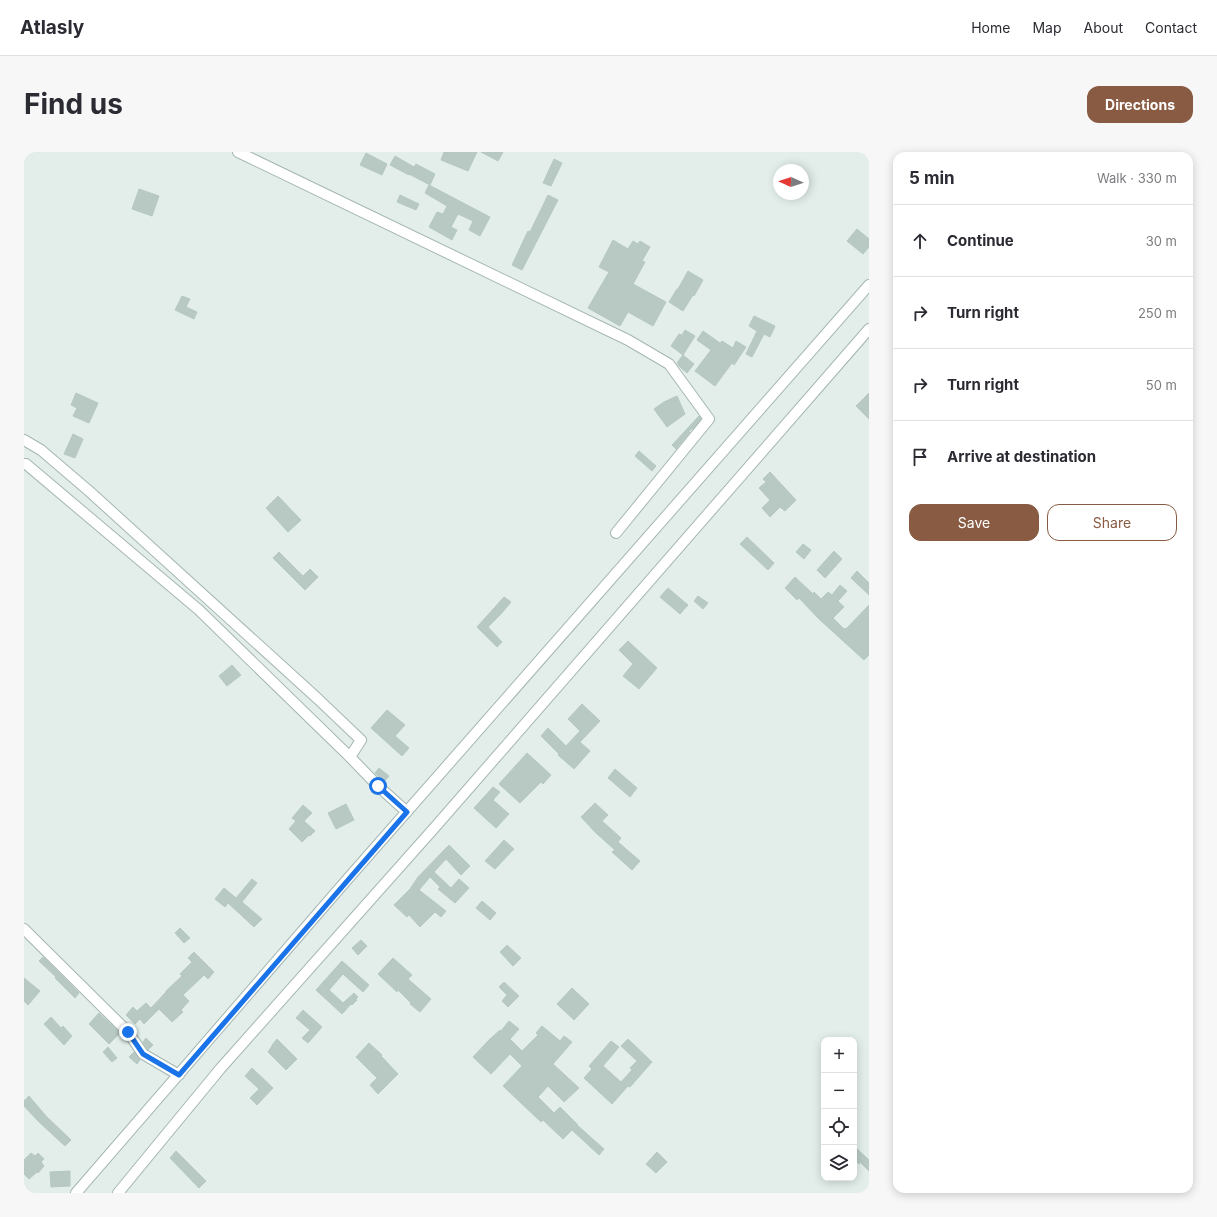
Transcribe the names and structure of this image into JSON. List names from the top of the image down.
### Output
{
  "north": "left",
  "page": {
    "header": "Atlasly",
    "nav": [
      "Home",
      "Map",
      "About",
      "Contact"
    ],
    "buttons": [
      "Directions",
      ["Save", "Share"]
    ],
    "title": "Find us",
    "heading": ["5 min", "Walk · 330 m"],
    "list": [
      ["Continue", "30 m"],
      ["Turn right", "250 m"],
      ["Turn right", "50 m"],
      "Arrive at destination"
    ],
    "map_buttons": ["+", "−"]
  }
}
